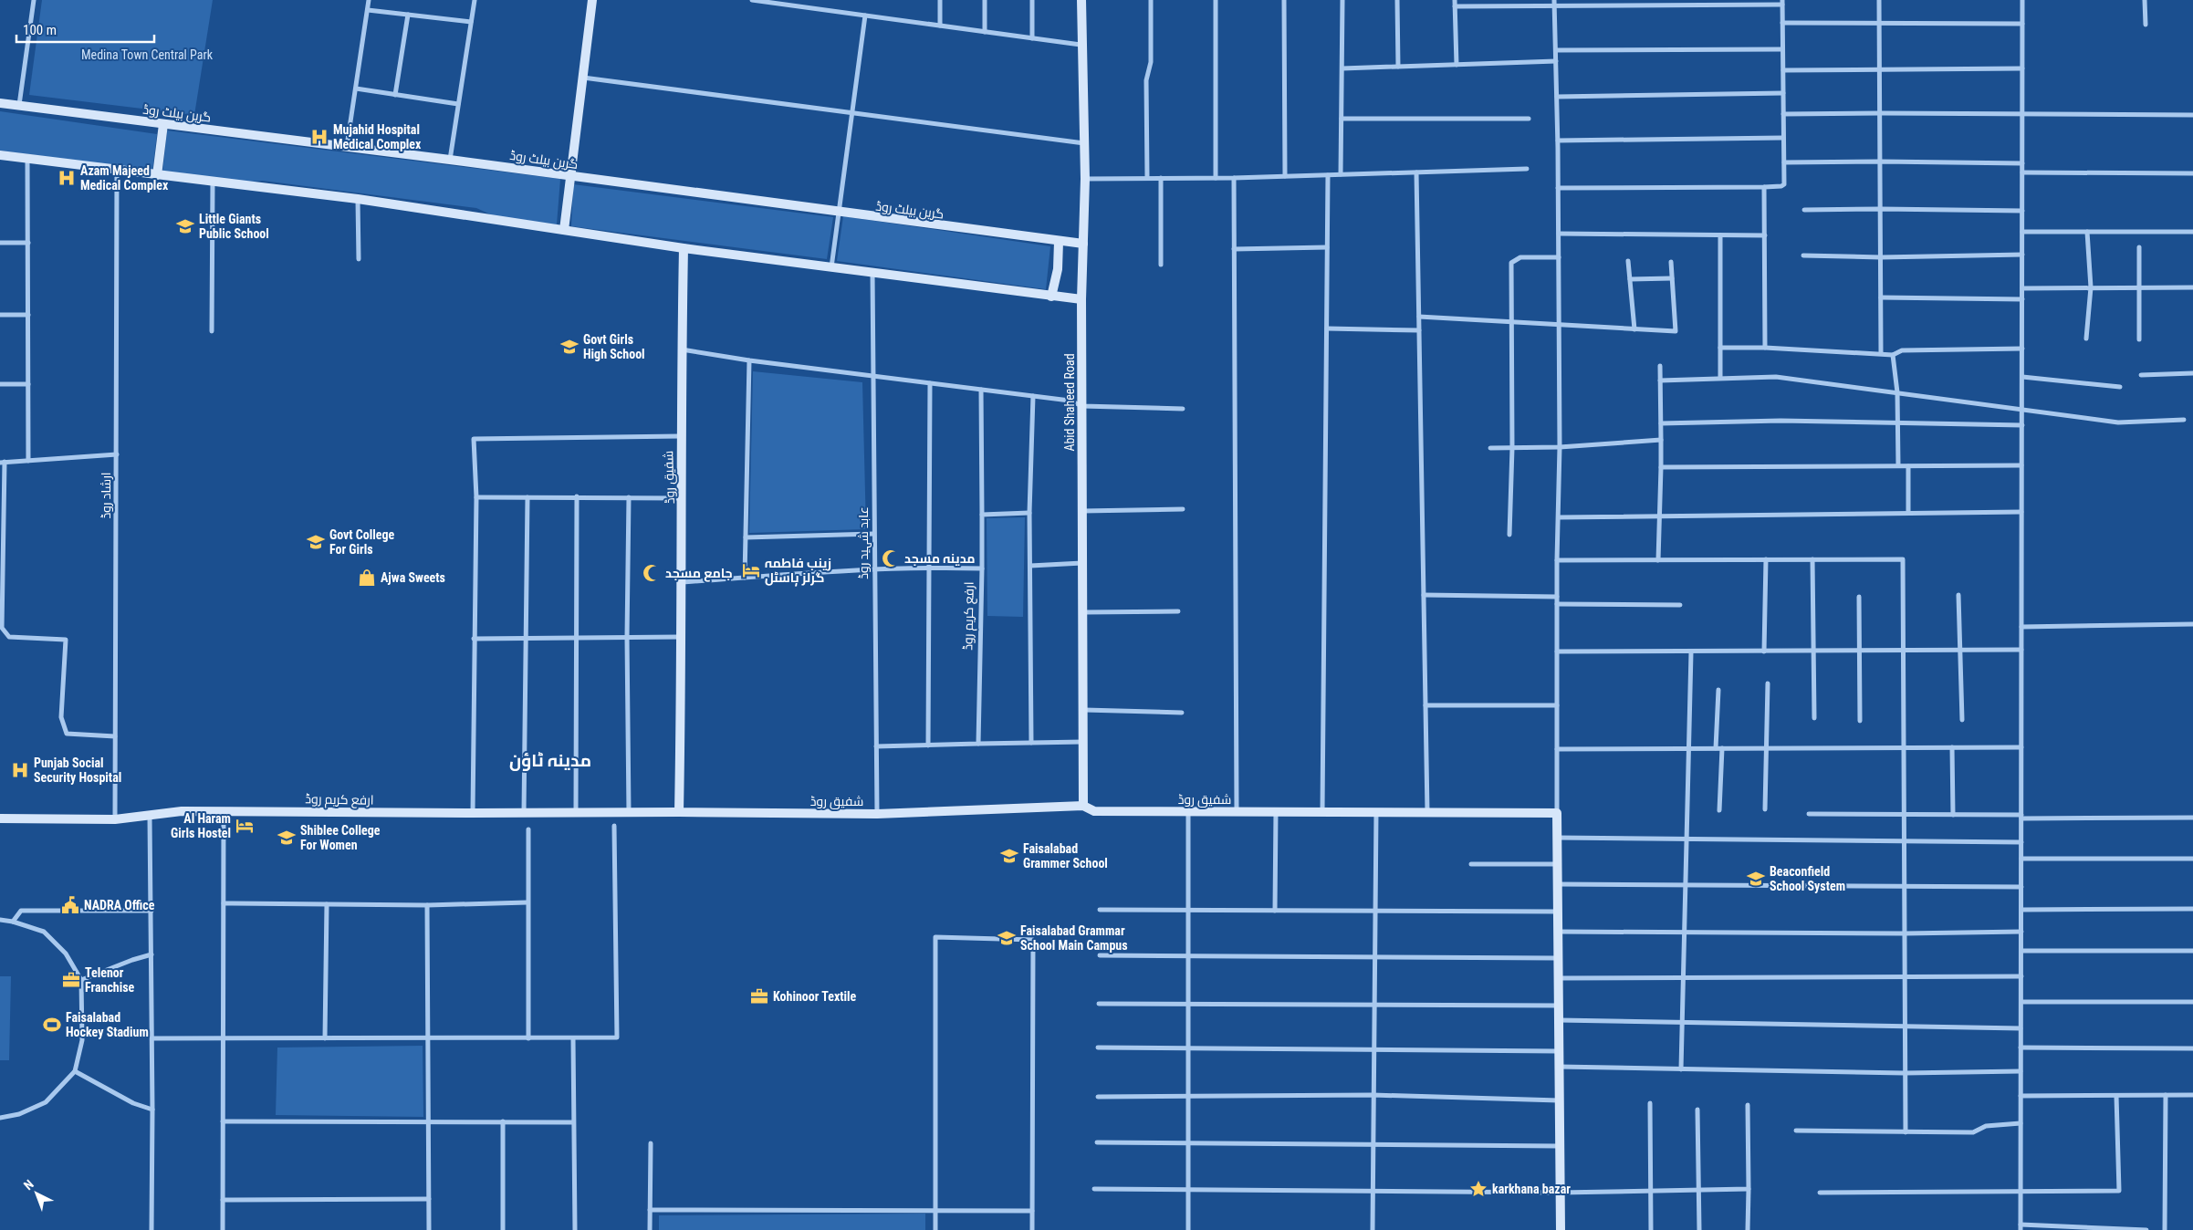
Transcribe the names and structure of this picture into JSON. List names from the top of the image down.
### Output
{
  "streets": {
    "street": [
      "گرین بیلٹ روڈ",
      "Abid Shaheed Road",
      "شفیق روڈ",
      "ارشاد روڈ",
      "عابد شہید روڈ",
      "ارفع کریم روڈ"
    ]
  },
  "crossings": [
    ["گرین بیلٹ روڈ", "Abid Shaheed Road"],
    ["Abid Shaheed Road", "شفیق روڈ"],
    ["شفیق روڈ", "عابد شہید روڈ"],
    ["شفیق روڈ", "ارفع کریم روڈ"],
    ["ارشاد روڈ", "ارفع کریم روڈ"],
    ["عابد شہید روڈ", "ارفع کریم روڈ"]
  ],
  "districts": ["مدینہ ٹاؤن"],
  "parks": ["Medina Town Central Park"],
  "places": {
    "hospital": ["Mujahid Hospital Medical Complex", "Azam Majeed Medical Complex", "Punjab Social Security Hospital"],
    "school or university": [
      "Little Giants Public School",
      "Govt Girls High School",
      "Govt College For Girls",
      "Shiblee College For Women",
      "Faisalabad Grammer School",
      "Beaconfield School System",
      "Faisalabad Grammar School Main Campus"
    ],
    "mosque": ["مدینہ مسجد", "جامع مسجد"],
    "hotel": ["زینب فاطمہ گرلز ہاسٹل", "Al Haram Girls Hostel"],
    "shop": ["Ajwa Sweets"],
    "public building": ["NADRA Office"],
    "office": ["Telenor Franchise", "Kohinoor Textile"],
    "sports": ["Faisalabad Hockey Stadium"],
    "place": ["karkhana bazar"]
  },
  "scale_bar": "100 m",
  "north": "top left"
}
